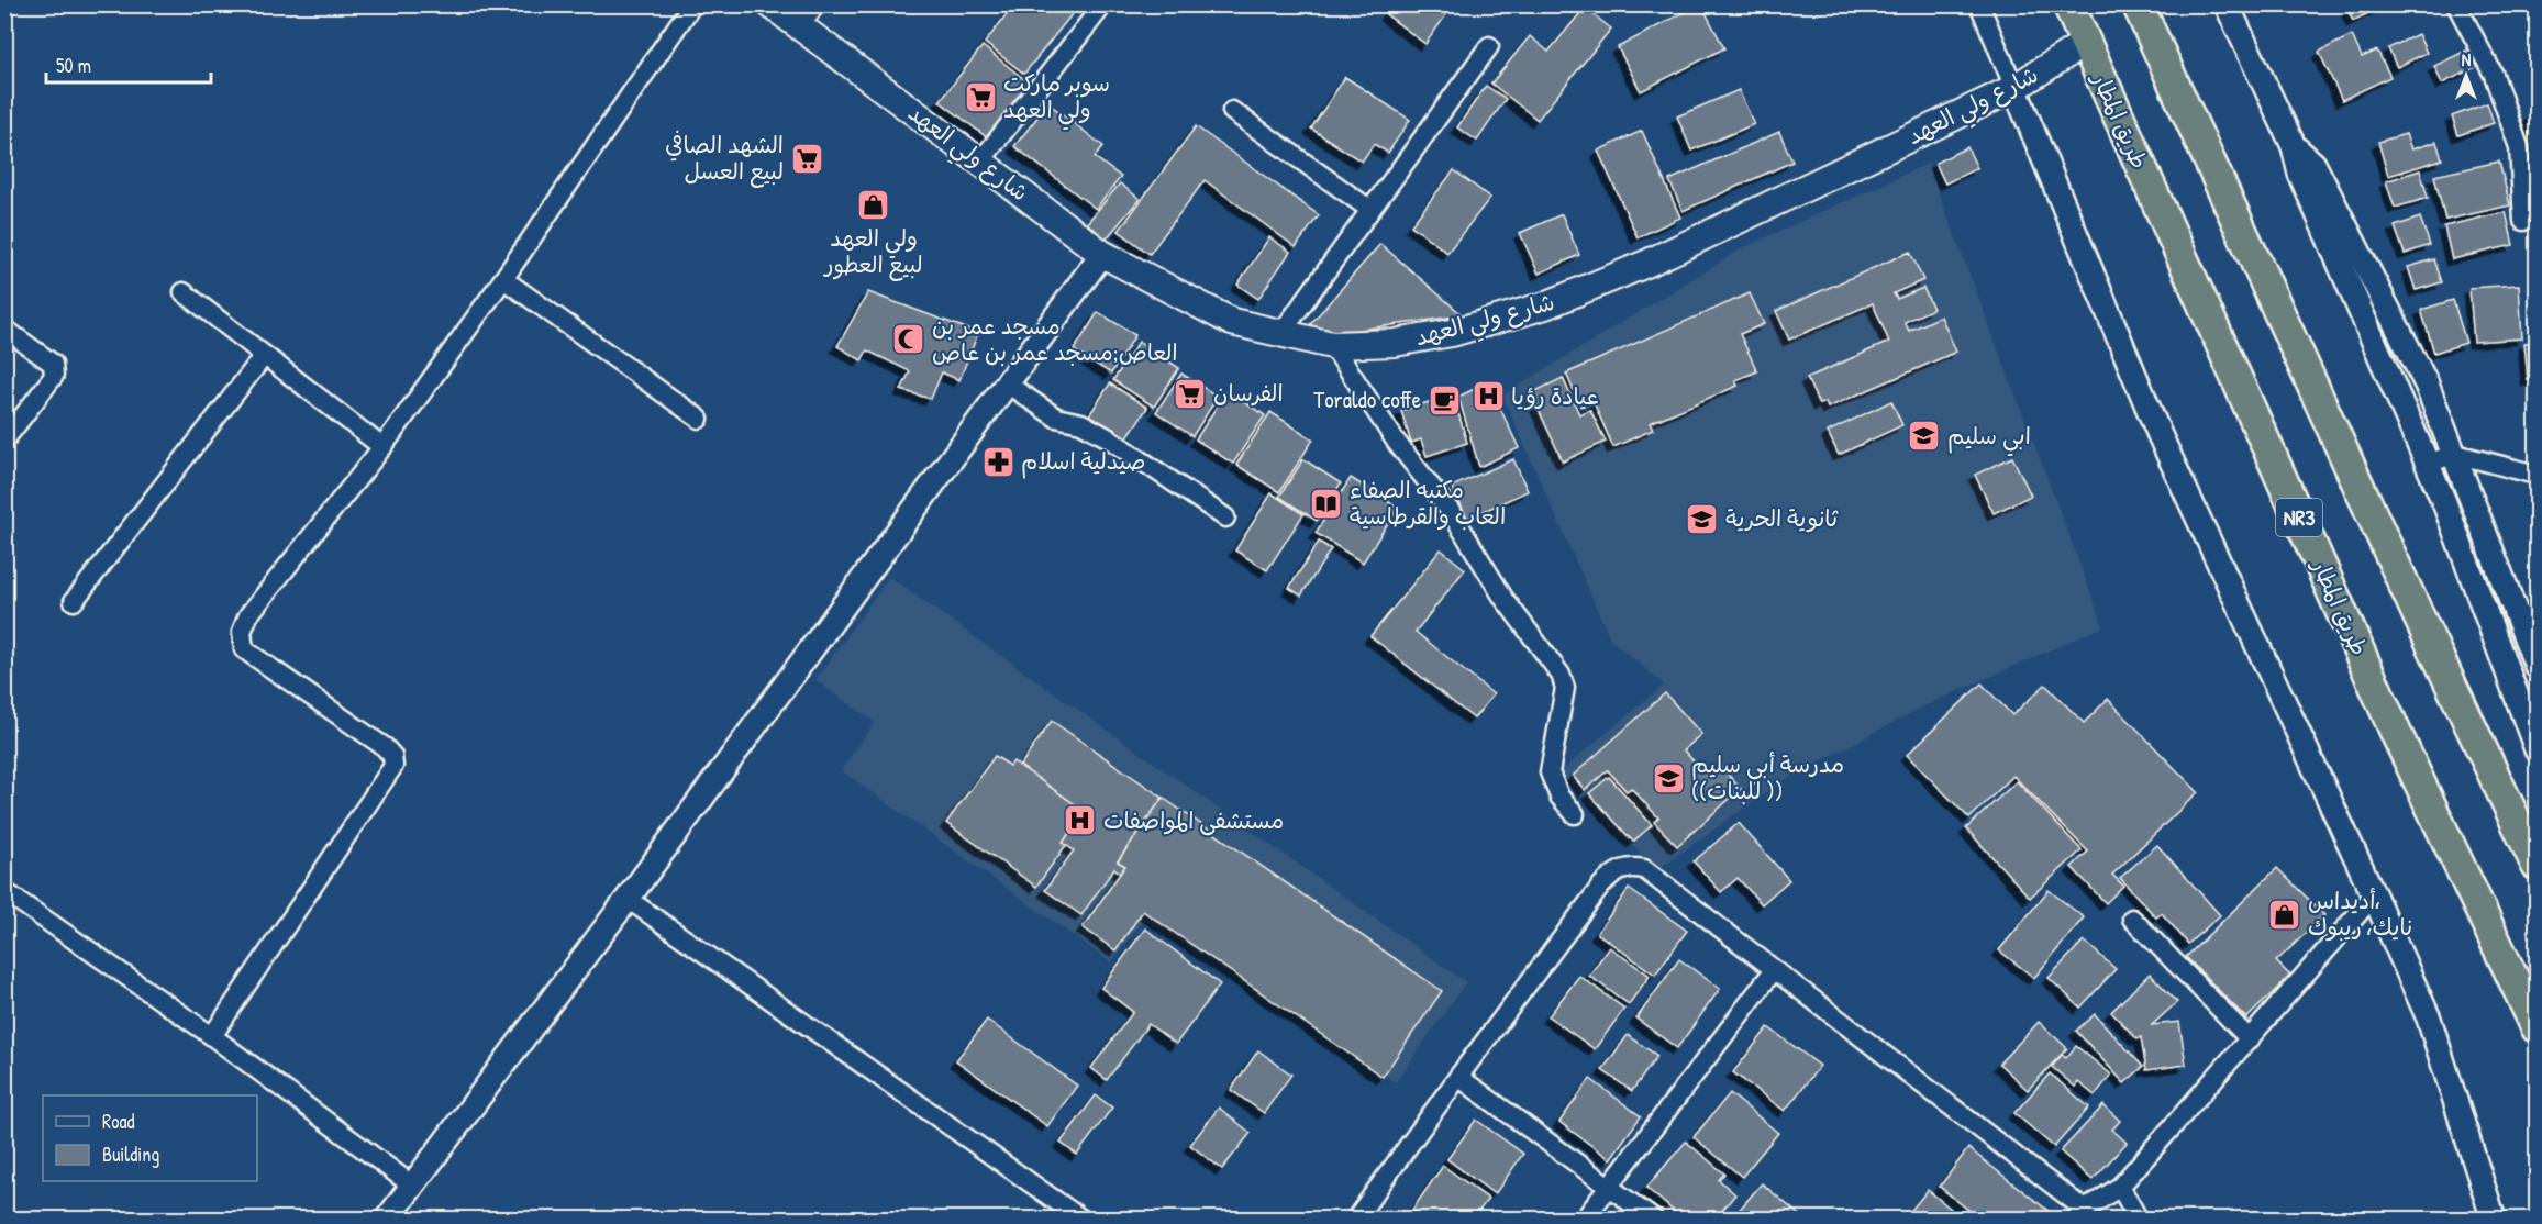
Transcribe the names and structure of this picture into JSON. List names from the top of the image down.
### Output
{
  "streets": {
    "highway": ["طريق المطار", "NR3"],
    "main road": ["شارع ولي العهد"]
  },
  "crossings": [
    ["شارع ولي العهد", "طريق المطار"]
  ],
  "places": {
    "supermarket": ["سوبر ماركت ولي العهد", "الشهد الصافي لبيع العسل", "الفرسان"],
    "shop": ["ولي العهد لبيع العطور", "أديداس، نايك، ريبوك"],
    "mosque": ["مسجد عمر بن العاص;مسجد عمر بن عاص"],
    "hospital": ["عيادة رؤيا", "مستشفى المواصفات"],
    "cafe": ["Toraldo coffe"],
    "school or university": ["ابي سليم", "ثانوية الحرية", "مدرسة أبي سليم ((للبنات ))"],
    "pharmacy": ["صيدلية اسلام"],
    "library": ["مكتبه الصفاء العاب والقرطاسية"]
  },
  "legend": ["Road", "Building"],
  "scale_bar": "50 m",
  "north": "top"
}
